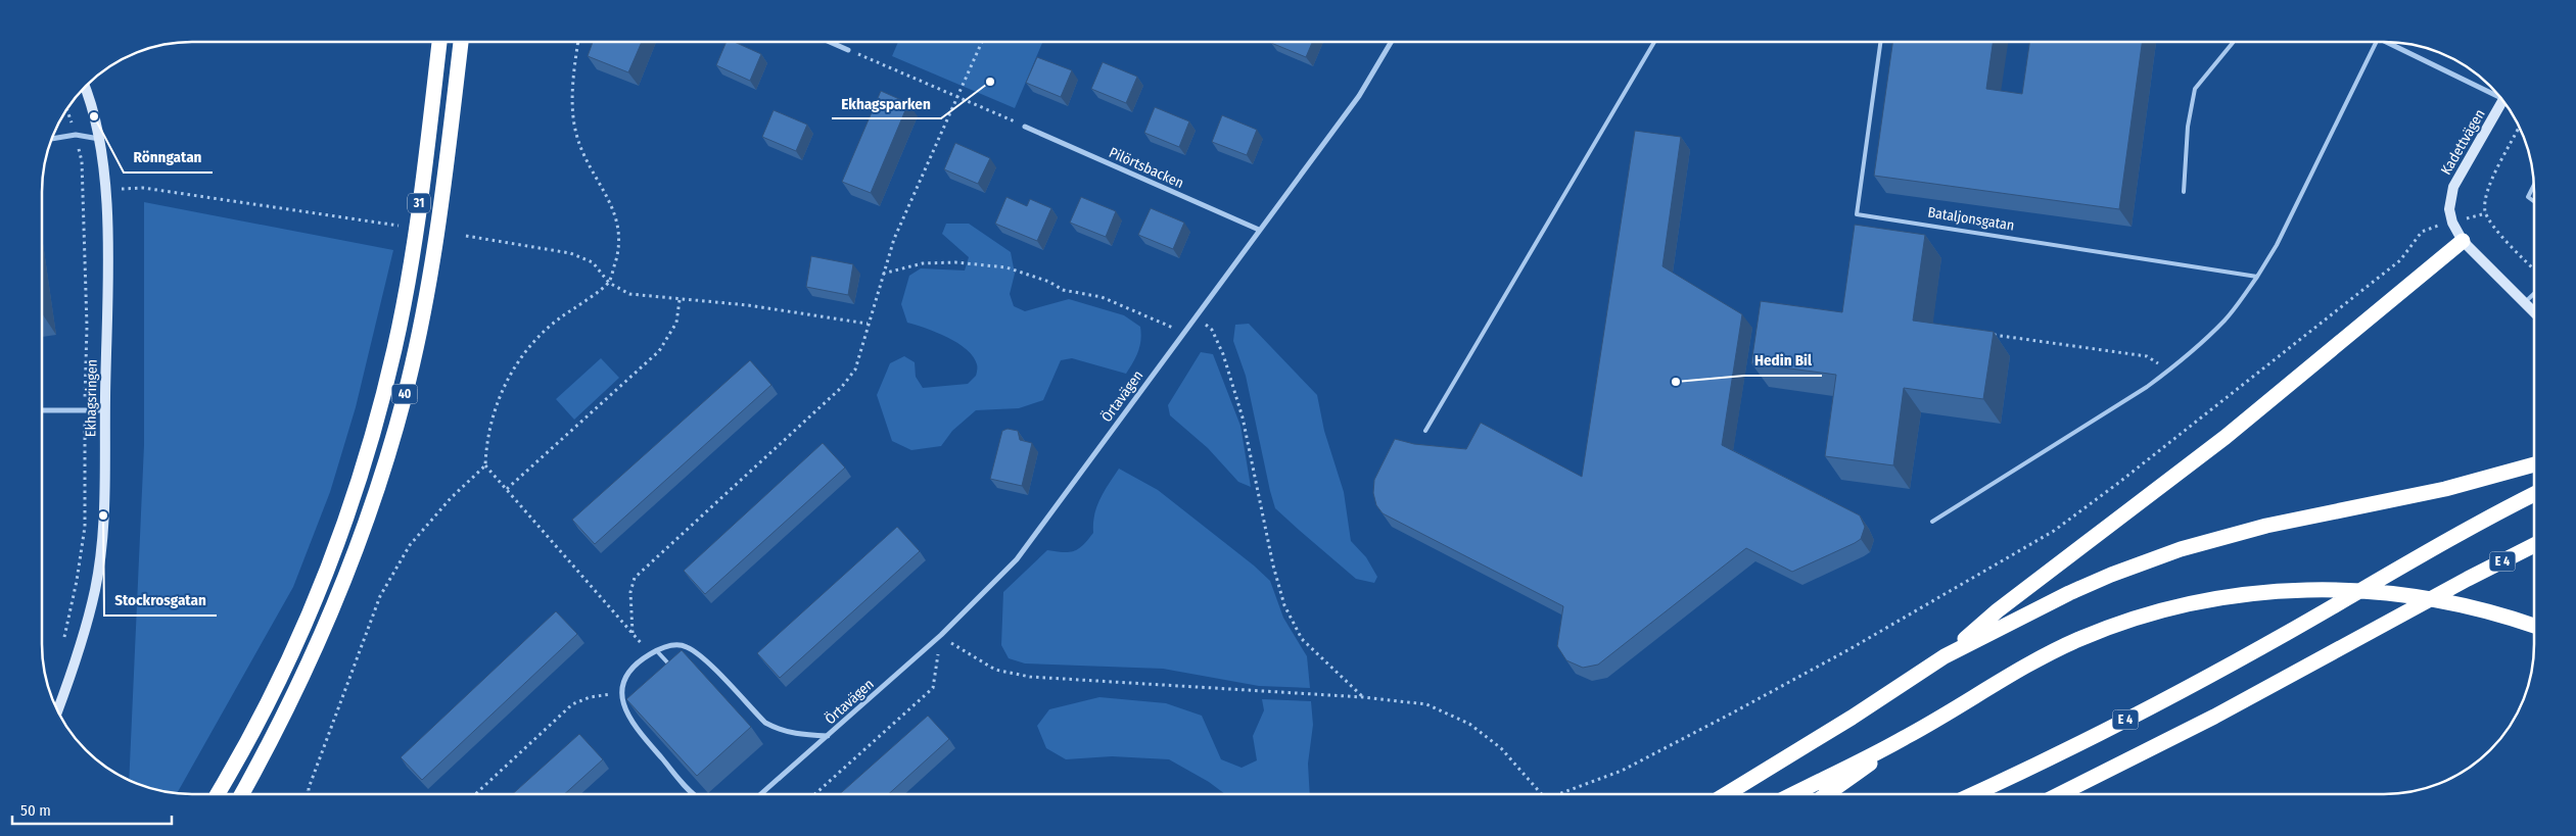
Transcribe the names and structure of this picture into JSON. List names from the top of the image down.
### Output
{
  "streets": {
    "highway": ["31", "40", "E 4"],
    "street": [
      "Kadettvägen",
      "Pilörtsbacken",
      "Örtavägen",
      "Ekhagsringen"
    ],
    "lane": ["Bataljonsgatan"]
  },
  "crossings": [
    ["Pilörtsbacken", "Örtavägen"],
    ["31", "40"]
  ],
  "places": [
    "Ekhagsparken",
    "Rönngatan",
    "Hedin Bil",
    "Stockrosgatan"
  ],
  "scale_bar": "50 m"
}
